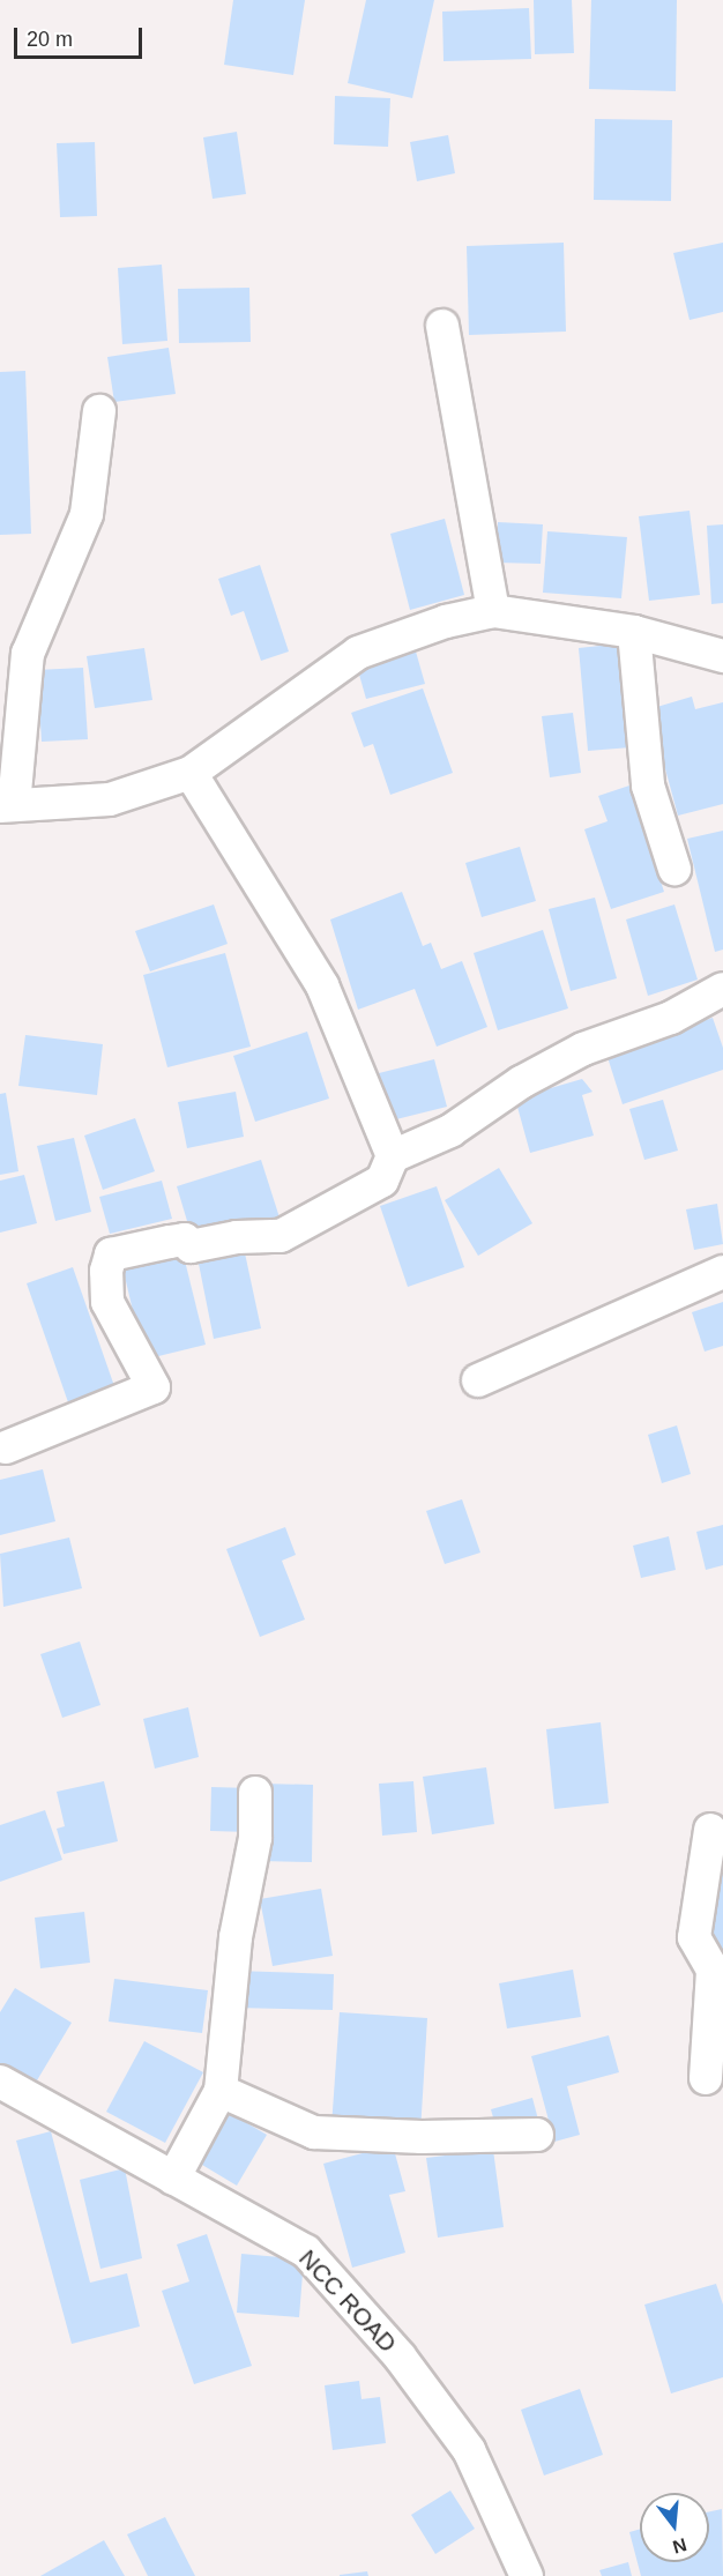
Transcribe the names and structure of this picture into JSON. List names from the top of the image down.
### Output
{
  "streets": {
    "street": ["NCC ROAD"]
  },
  "scale_bar": "20 m",
  "north": "bottom"
}
